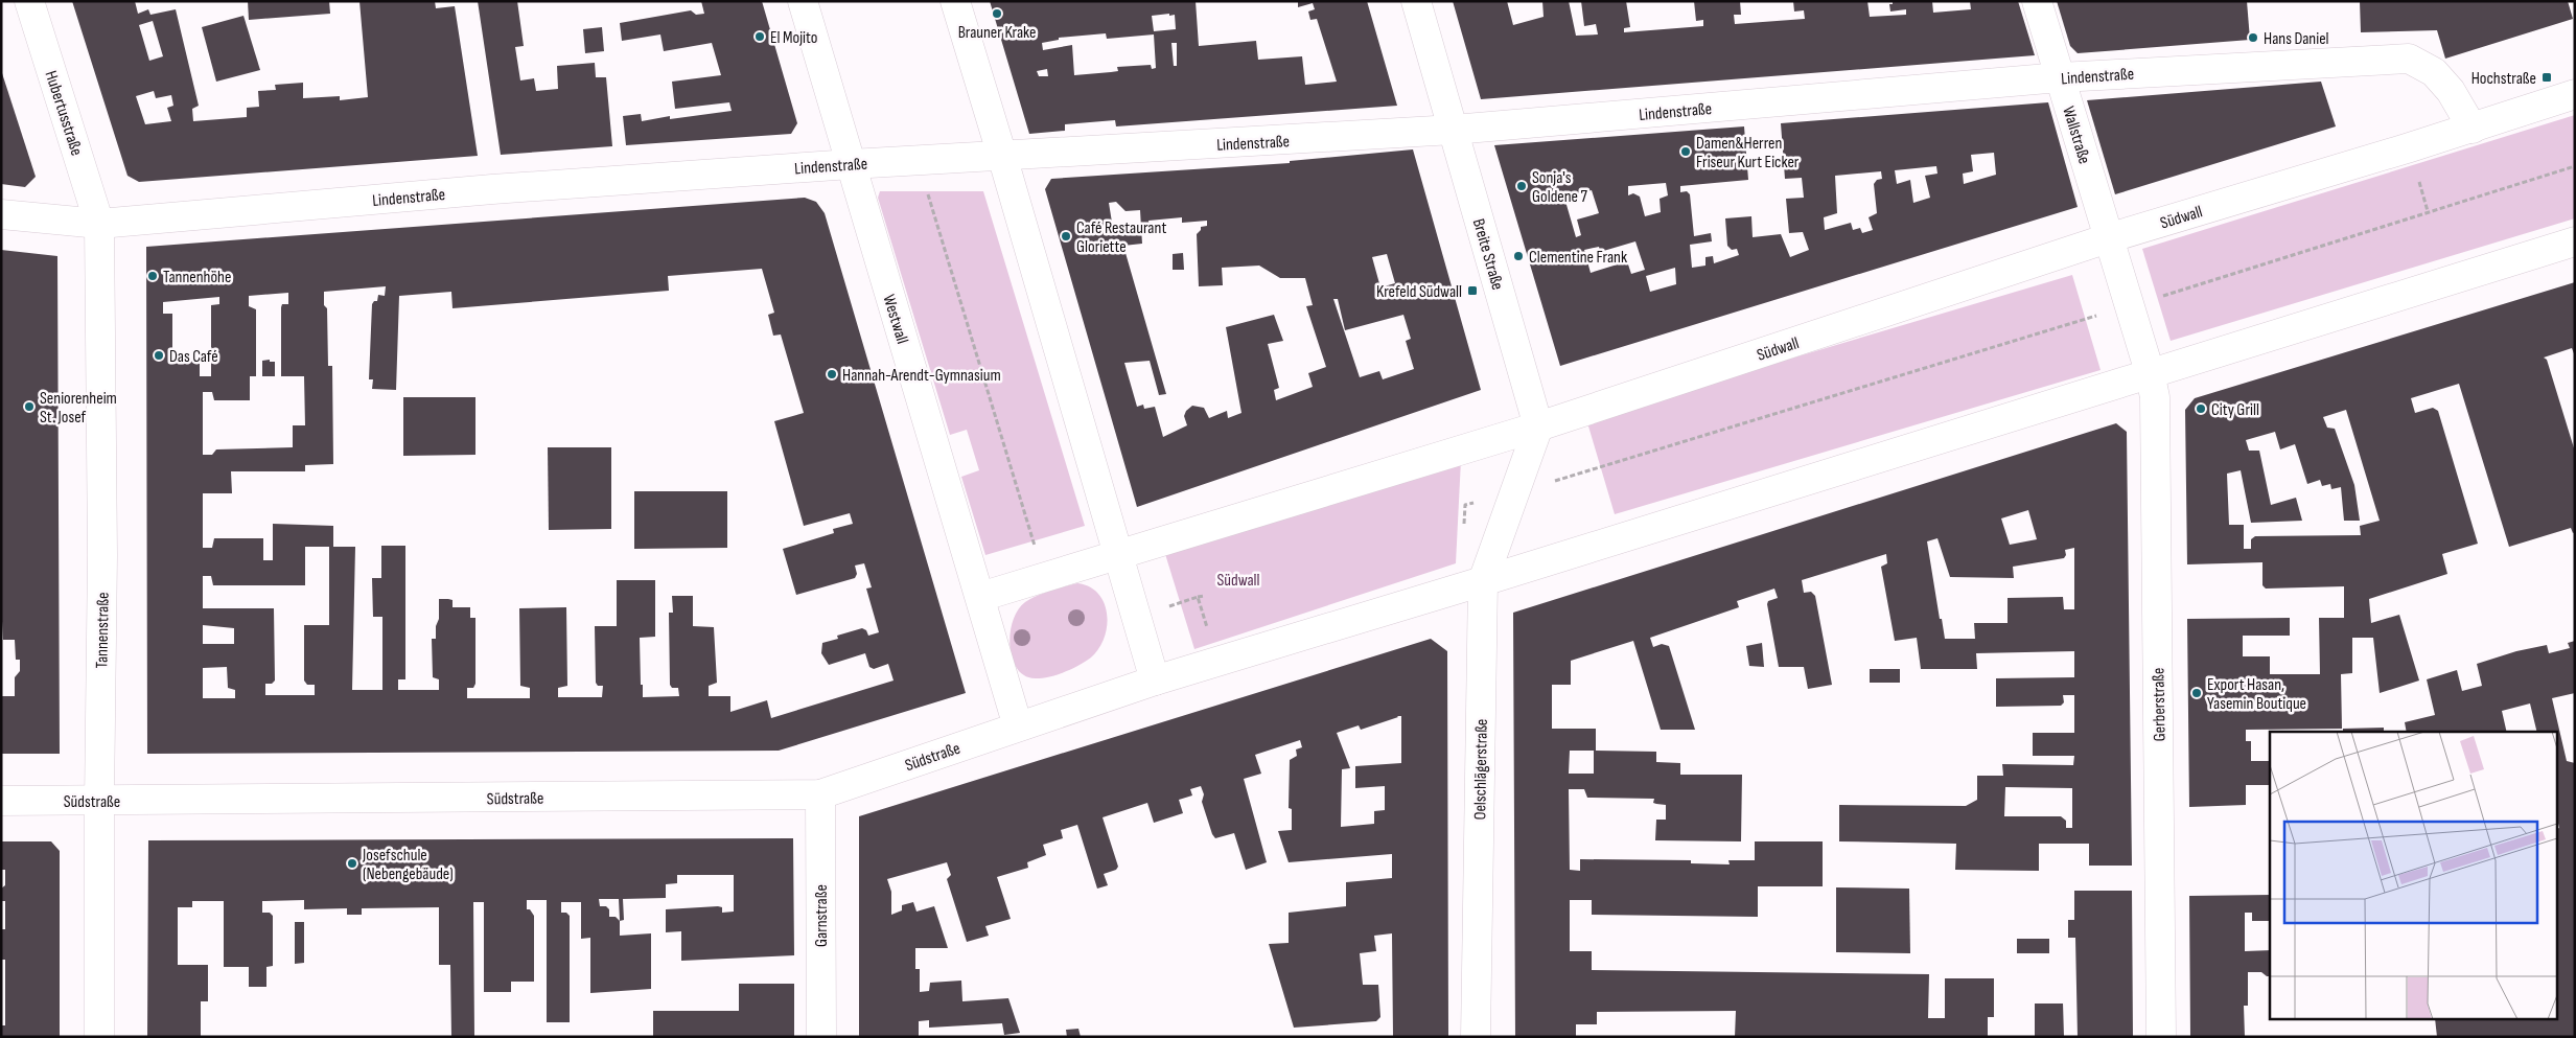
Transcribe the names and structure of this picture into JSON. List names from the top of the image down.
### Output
{
  "streets": {
    "street": [
      "Lindenstraße",
      "Hubertusstraße",
      "Wallstraße",
      "Südwall",
      "Breite Straße",
      "Westwall",
      "Tannenstraße",
      "Gerberstraße",
      "Südstraße",
      "Oelschlägerstraße",
      "Garnstraße"
    ]
  },
  "crossings": [
    ["Lindenstraße", "Hubertusstraße"],
    ["Lindenstraße", "Wallstraße"],
    ["Lindenstraße", "Südwall"],
    ["Lindenstraße", "Breite Straße"],
    ["Lindenstraße", "Westwall"],
    ["Lindenstraße", "Tannenstraße"],
    ["Hubertusstraße", "Tannenstraße"],
    ["Wallstraße", "Südwall"],
    ["Wallstraße", "Gerberstraße"],
    ["Südwall", "Breite Straße"],
    ["Südwall", "Westwall"],
    ["Südwall", "Oelschlägerstraße"],
    ["Breite Straße", "Oelschlägerstraße"],
    ["Westwall", "Südstraße"],
    ["Tannenstraße", "Südstraße"],
    ["Südstraße", "Garnstraße"]
  ],
  "parks": ["Südwall"],
  "places": {
    "other": [
      "Brauner Krake",
      "El Mojito",
      "Hans Daniel",
      "Damen&Herren Friseur Kurt Eicker",
      "Sonja's Goldene 7",
      "Café Restaurant Gloriette",
      "Clementine Frank",
      "Tannenhöhe",
      "Das Café",
      "Hannah-Arendt-Gymnasium",
      "Seniorenheim St. Josef",
      "City Grill",
      "Export Hasan, Yasemin Boutique",
      "Josefschule (Nebengebäude)"
    ],
    "transit": ["Hochstraße", "Krefeld Südwall"]
  }
}
